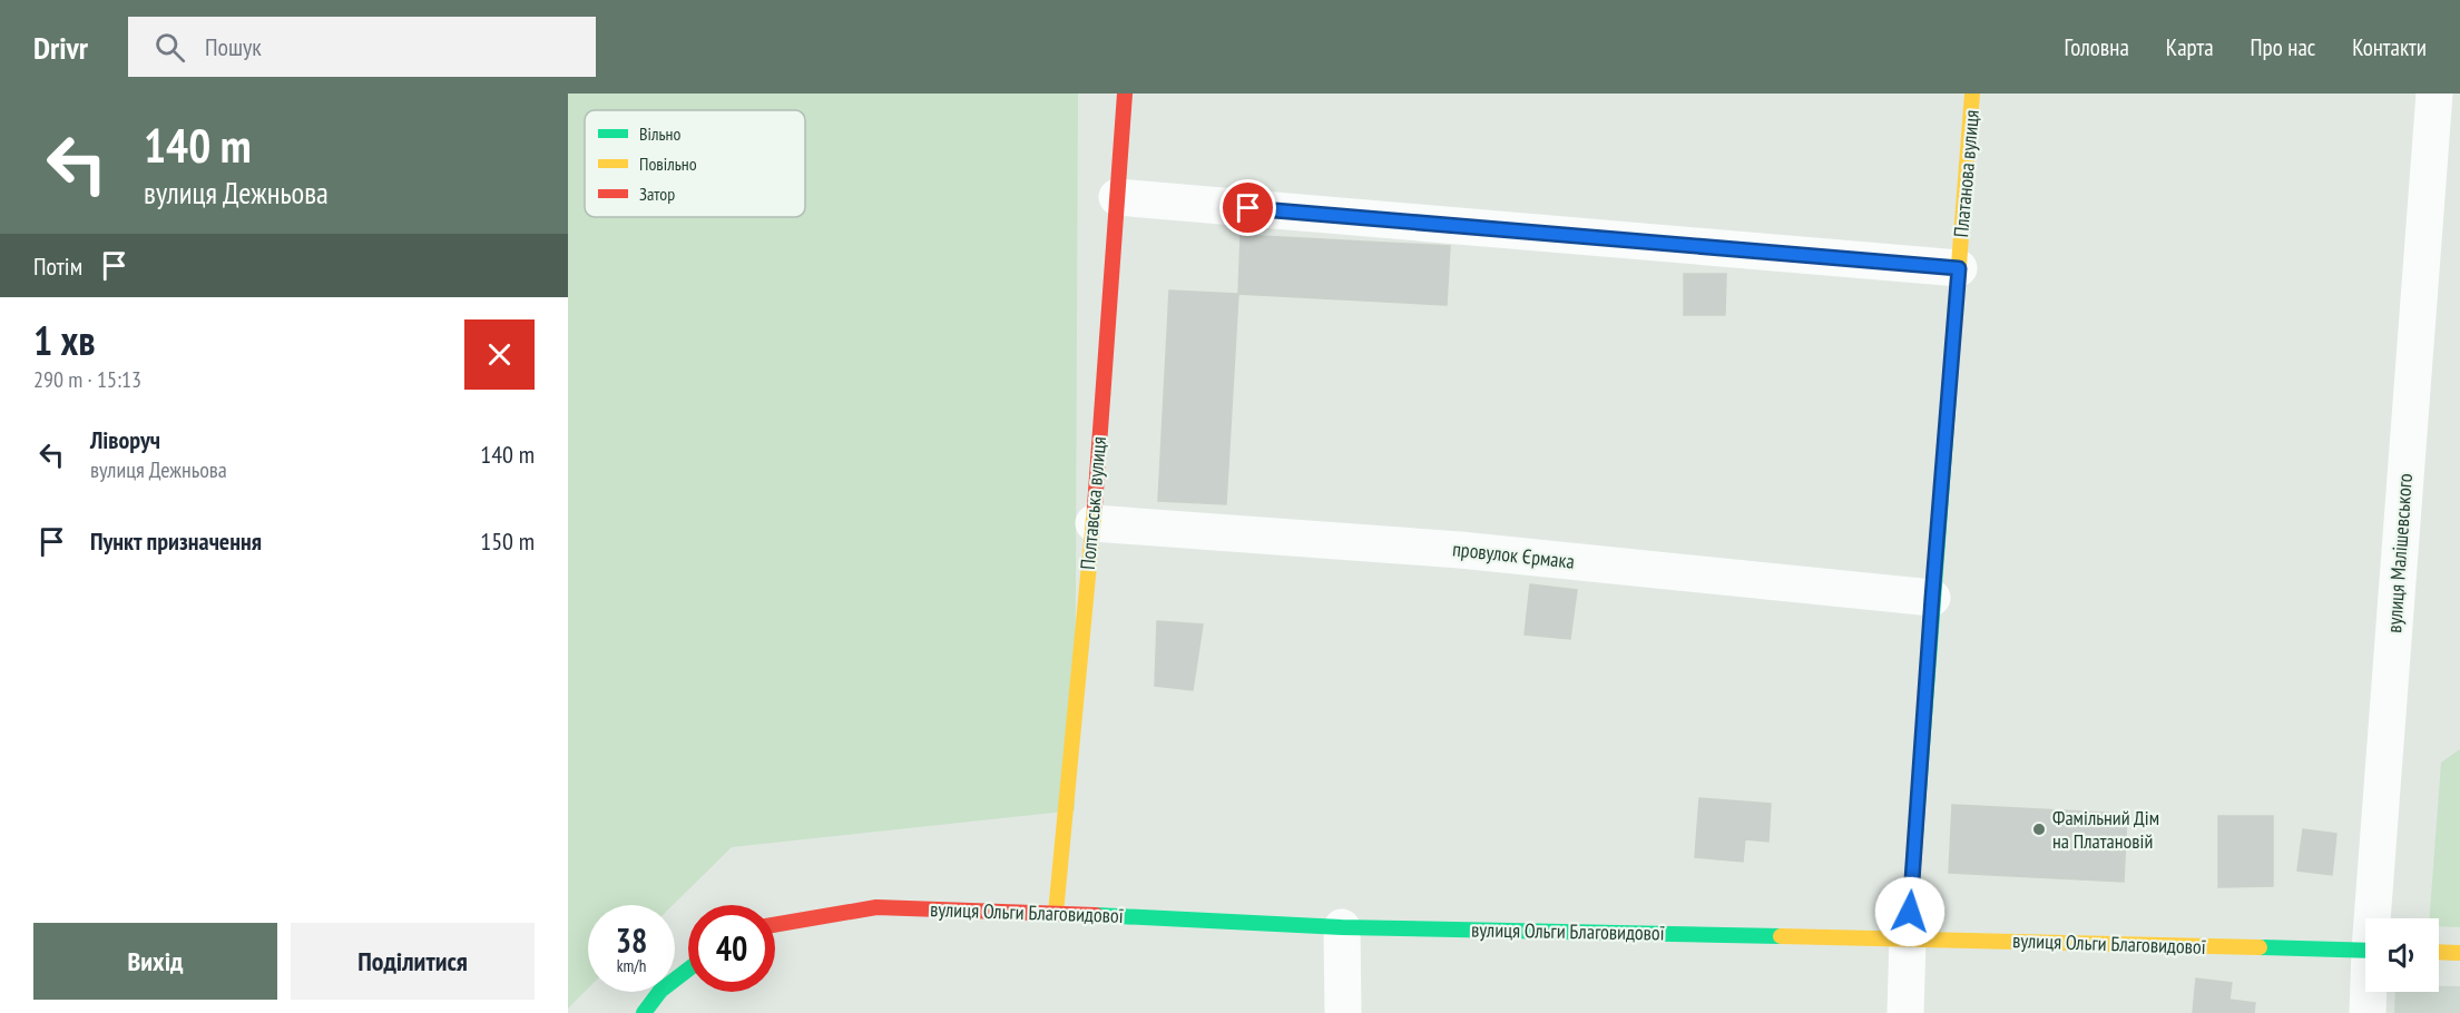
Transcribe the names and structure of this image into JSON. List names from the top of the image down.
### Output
{
  "streets": {
    "street": [
      "Платанова вулиця",
      "Полтавська вулиця",
      "вулиця Малішевського",
      "провулок Єрмака",
      "вулиця Ольги Благовидової"
    ]
  },
  "crossings": [
    ["Платанова вулиця", "провулок Єрмака"],
    ["Платанова вулиця", "вулиця Ольги Благовидової"],
    ["Полтавська вулиця", "провулок Єрмака"],
    ["Полтавська вулиця", "вулиця Ольги Благовидової"]
  ],
  "places": ["Фамільний Дім на Платановій"],
  "legend": ["Вільно", "Повільно", "Затор"],
  "page": {
    "header": "Drivr",
    "search": "Пошук",
    "nav": [
      "Головна",
      "Карта",
      "Про нас",
      "Контакти"
    ],
    "turn": ["140 m", "вулиця Дежньова"],
    "then": "Потім",
    "heading": ["1 хв", "290 m · 15:13"],
    "list": [
      {
        "name": "Ліворуч",
        "note": "вулиця Дежньова",
        "value": "140 m"
      },
      {
        "name": "Пункт призначення",
        "value": "150 m"
      }
    ],
    "speed": "38 km/h",
    "limit": "40",
    "buttons": ["Вихід", "Поділитися"]
  }
}
